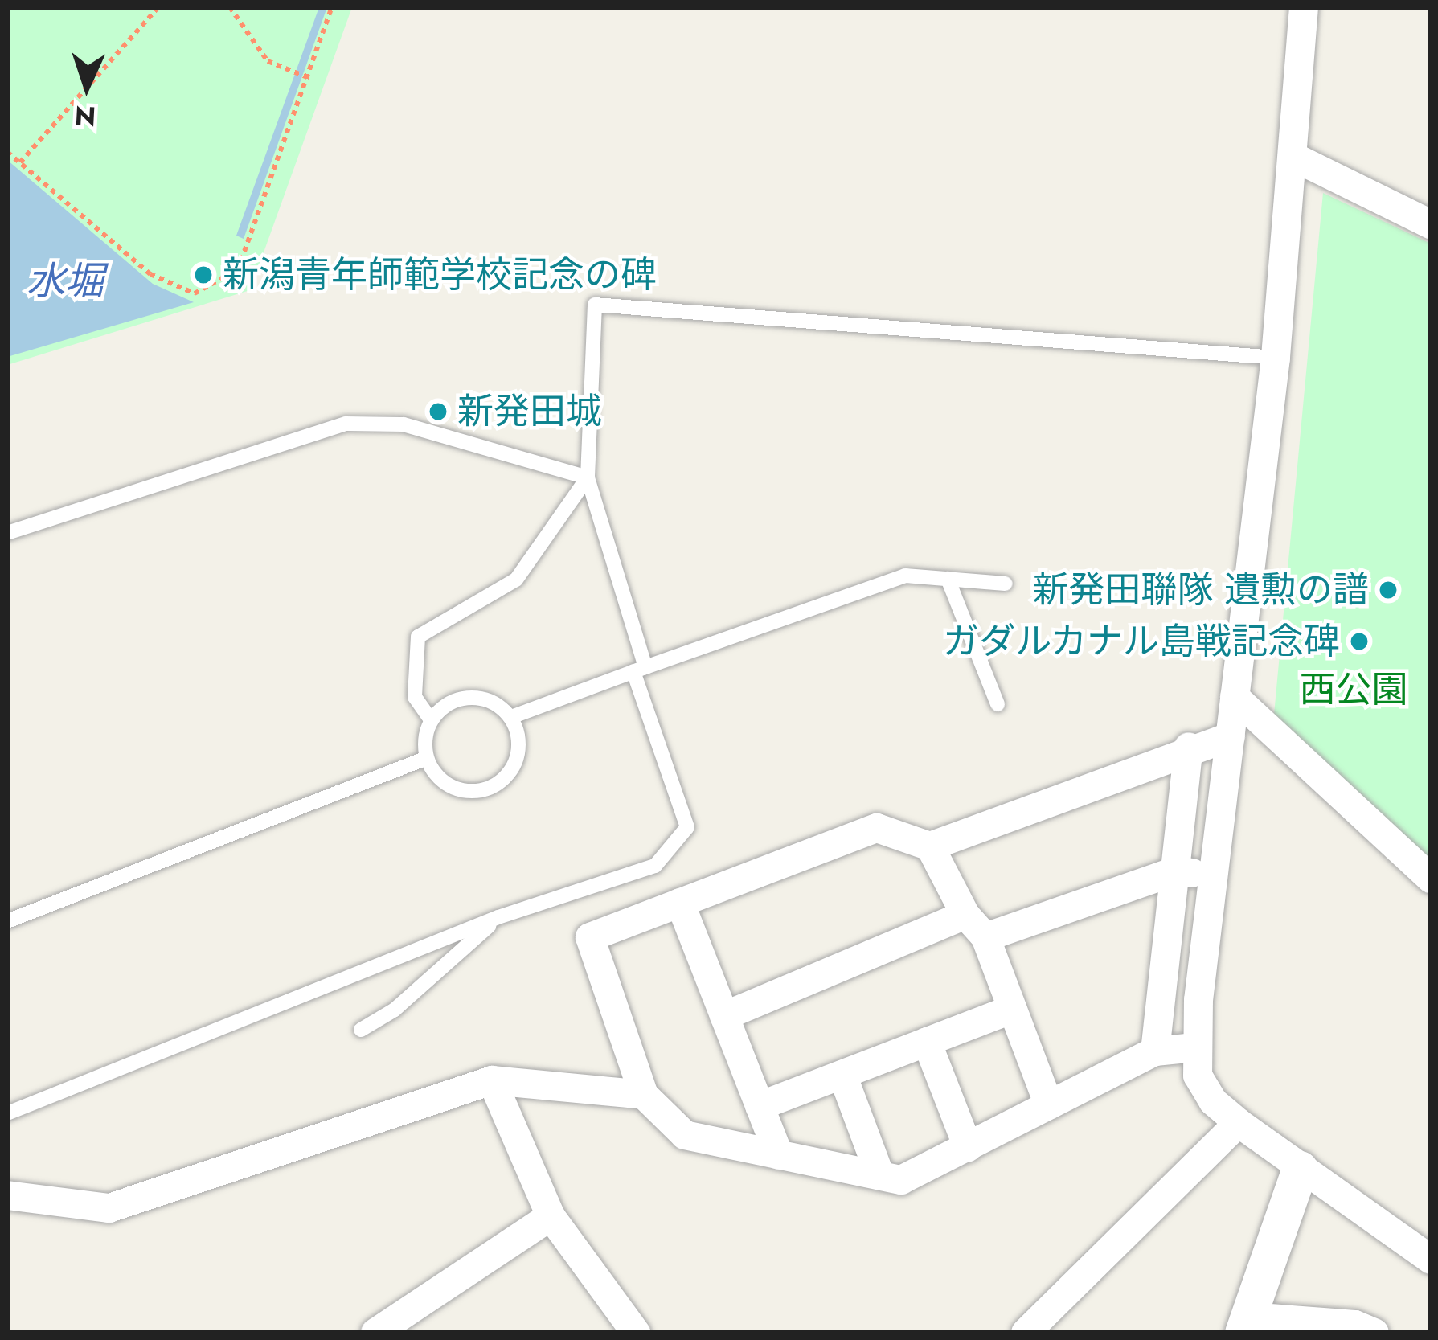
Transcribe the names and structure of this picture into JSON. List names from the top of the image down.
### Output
{
  "water": ["水堀"],
  "parks": ["西公園"],
  "places": [
    "新潟青年師範学校記念の碑",
    "新発田城",
    "新発田聯隊 遺勲の譜",
    "ガダルカナル島戦記念碑"
  ],
  "north": "bottom"
}
